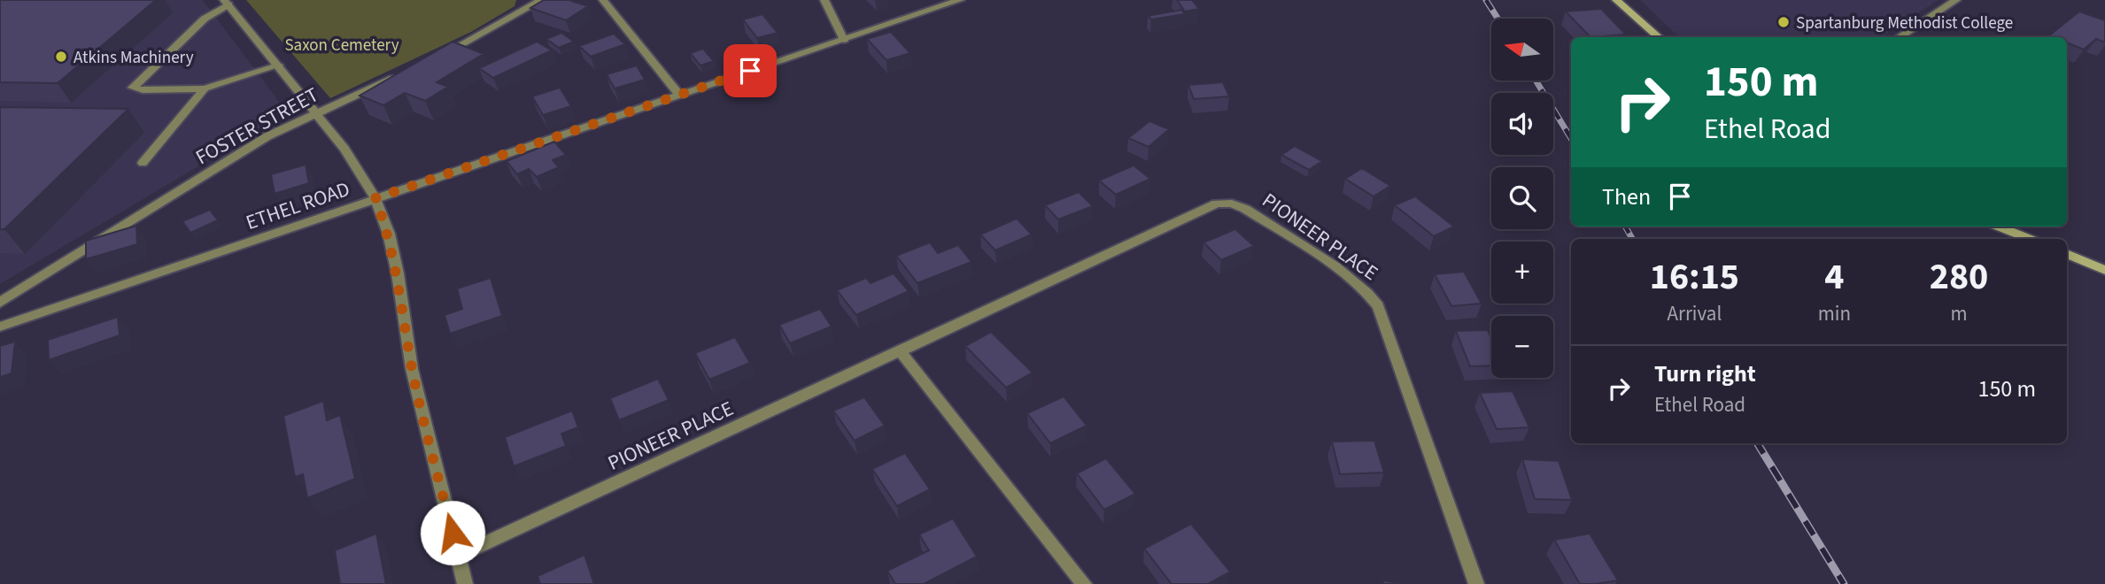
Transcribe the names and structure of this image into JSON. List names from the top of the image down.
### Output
{
  "streets": {
    "street": ["FOSTER STREET", "ETHEL ROAD", "PIONEER PLACE"]
  },
  "parks": ["Saxon Cemetery"],
  "places": ["Spartanburg Methodist College", "Atkins Machinery"],
  "north": "left",
  "page": {
    "map_buttons": ["+", "−"],
    "turn": ["150 m", "Ethel Road"],
    "then": "Then",
    "eta": [
      "16:15",
      "Arrival",
      "4",
      "min",
      "280",
      "m"
    ],
    "list": [
      {
        "name": "Turn right",
        "note": "Ethel Road",
        "value": "150 m"
      }
    ]
  }
}
